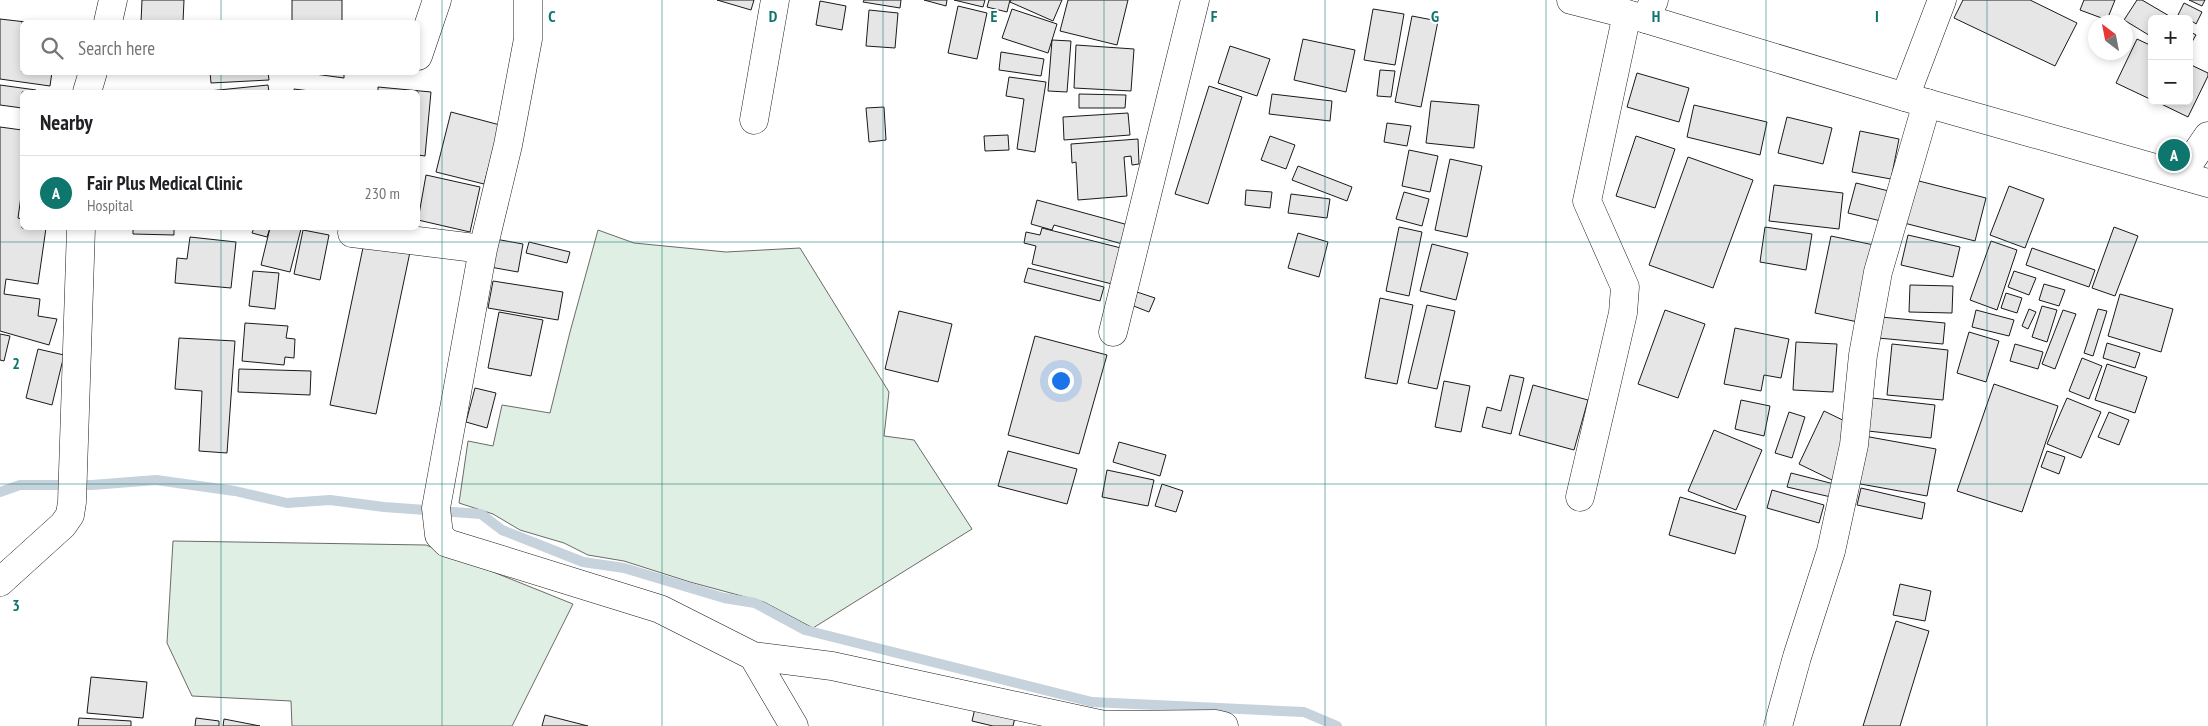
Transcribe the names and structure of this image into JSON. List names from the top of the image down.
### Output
{
  "north": "top left",
  "page": {
    "map_buttons": ["+", "−"],
    "search": "Search here",
    "heading": "Nearby",
    "pins": "A",
    "list": [
      {
        "mark": "A",
        "name": "Fair Plus Medical Clinic",
        "note": "Hospital",
        "value": "230 m"
      }
    ]
  },
  "grid": {
    "columns": [
      "C",
      "D",
      "E",
      "F",
      "G",
      "H",
      "I"
    ],
    "rows": ["2", "3"]
  }
}
